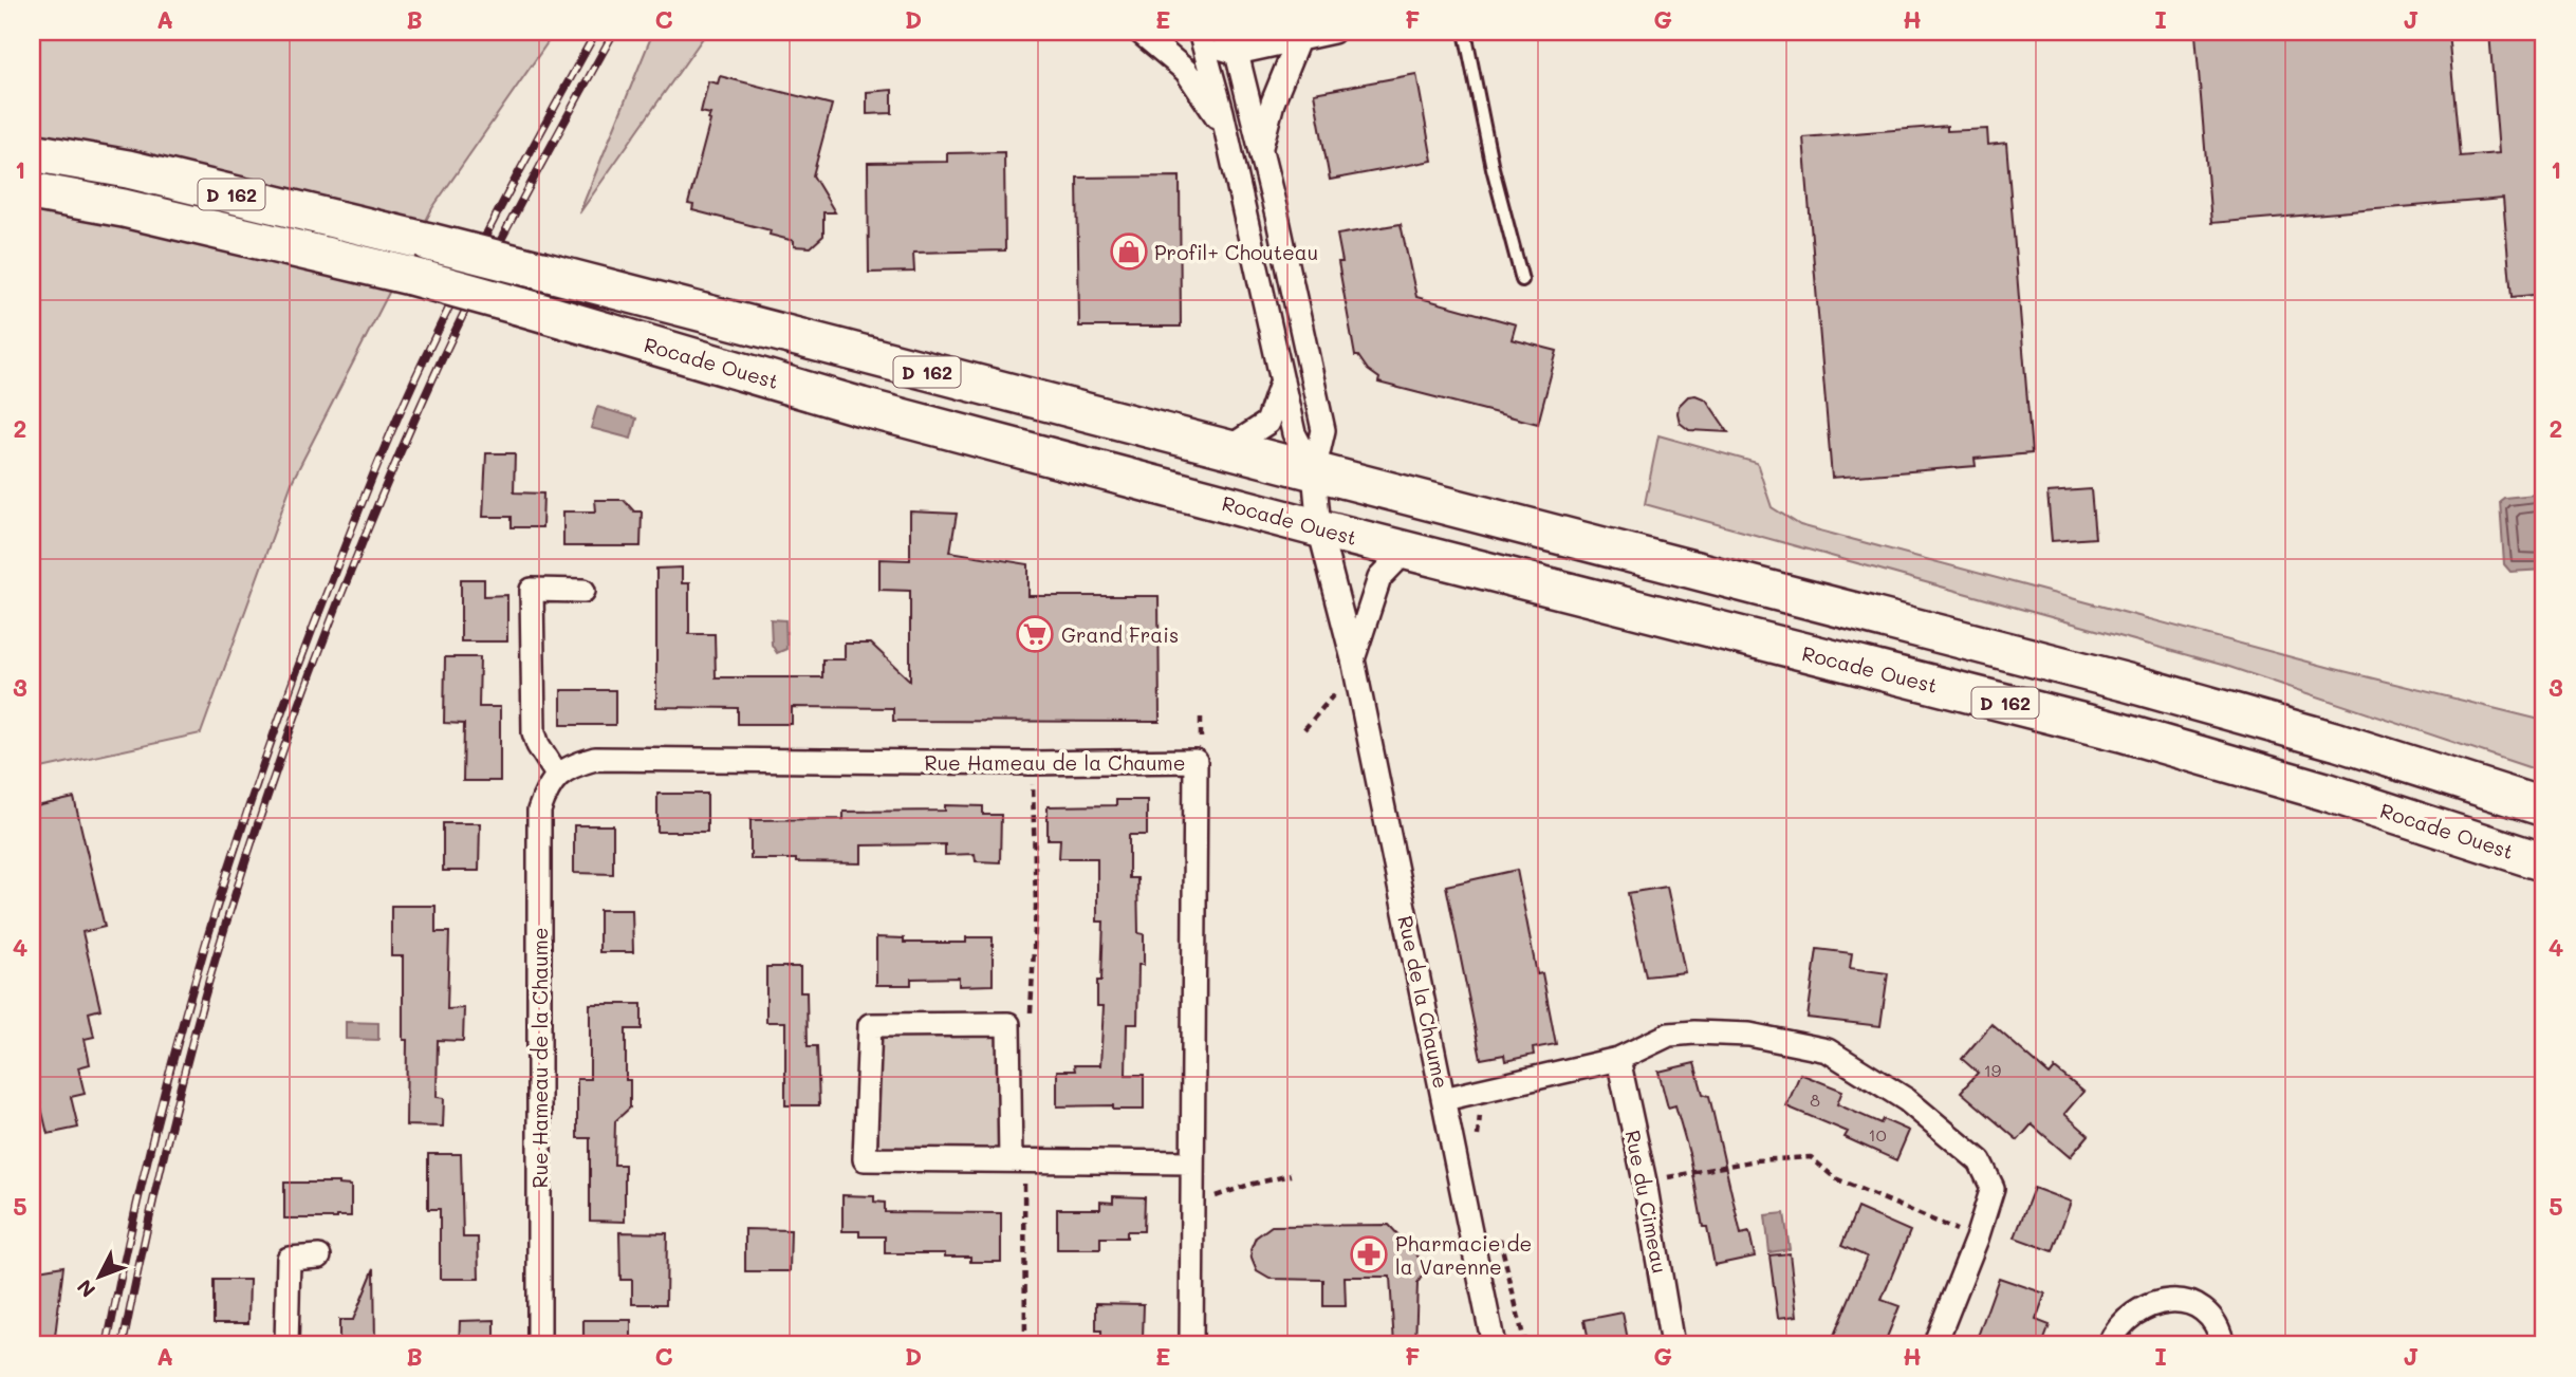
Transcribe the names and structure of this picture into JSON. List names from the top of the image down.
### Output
{
  "streets": {
    "main road": ["D 162", "Rocade Ouest"],
    "street": ["Rue Hameau de la Chaume", "Rue de la Chaume", "Rue du Cimeau"]
  },
  "crossings": [
    ["D 162", "Rue de la Chaume"],
    ["Rocade Ouest", "Rue de la Chaume"]
  ],
  "places": {
    "shop": ["Profil+ Chouteau"],
    "supermarket": ["Grand Frais"],
    "pharmacy": ["Pharmacie de la Varenne"]
  },
  "house_numbers": ["19", "8", "10"],
  "north": "bottom left",
  "grid": {
    "columns": [
      "A",
      "B",
      "C",
      "D",
      "E",
      "F",
      "G",
      "H",
      "I",
      "J"
    ],
    "rows": [
      "1",
      "2",
      "3",
      "4",
      "5"
    ]
  }
}
